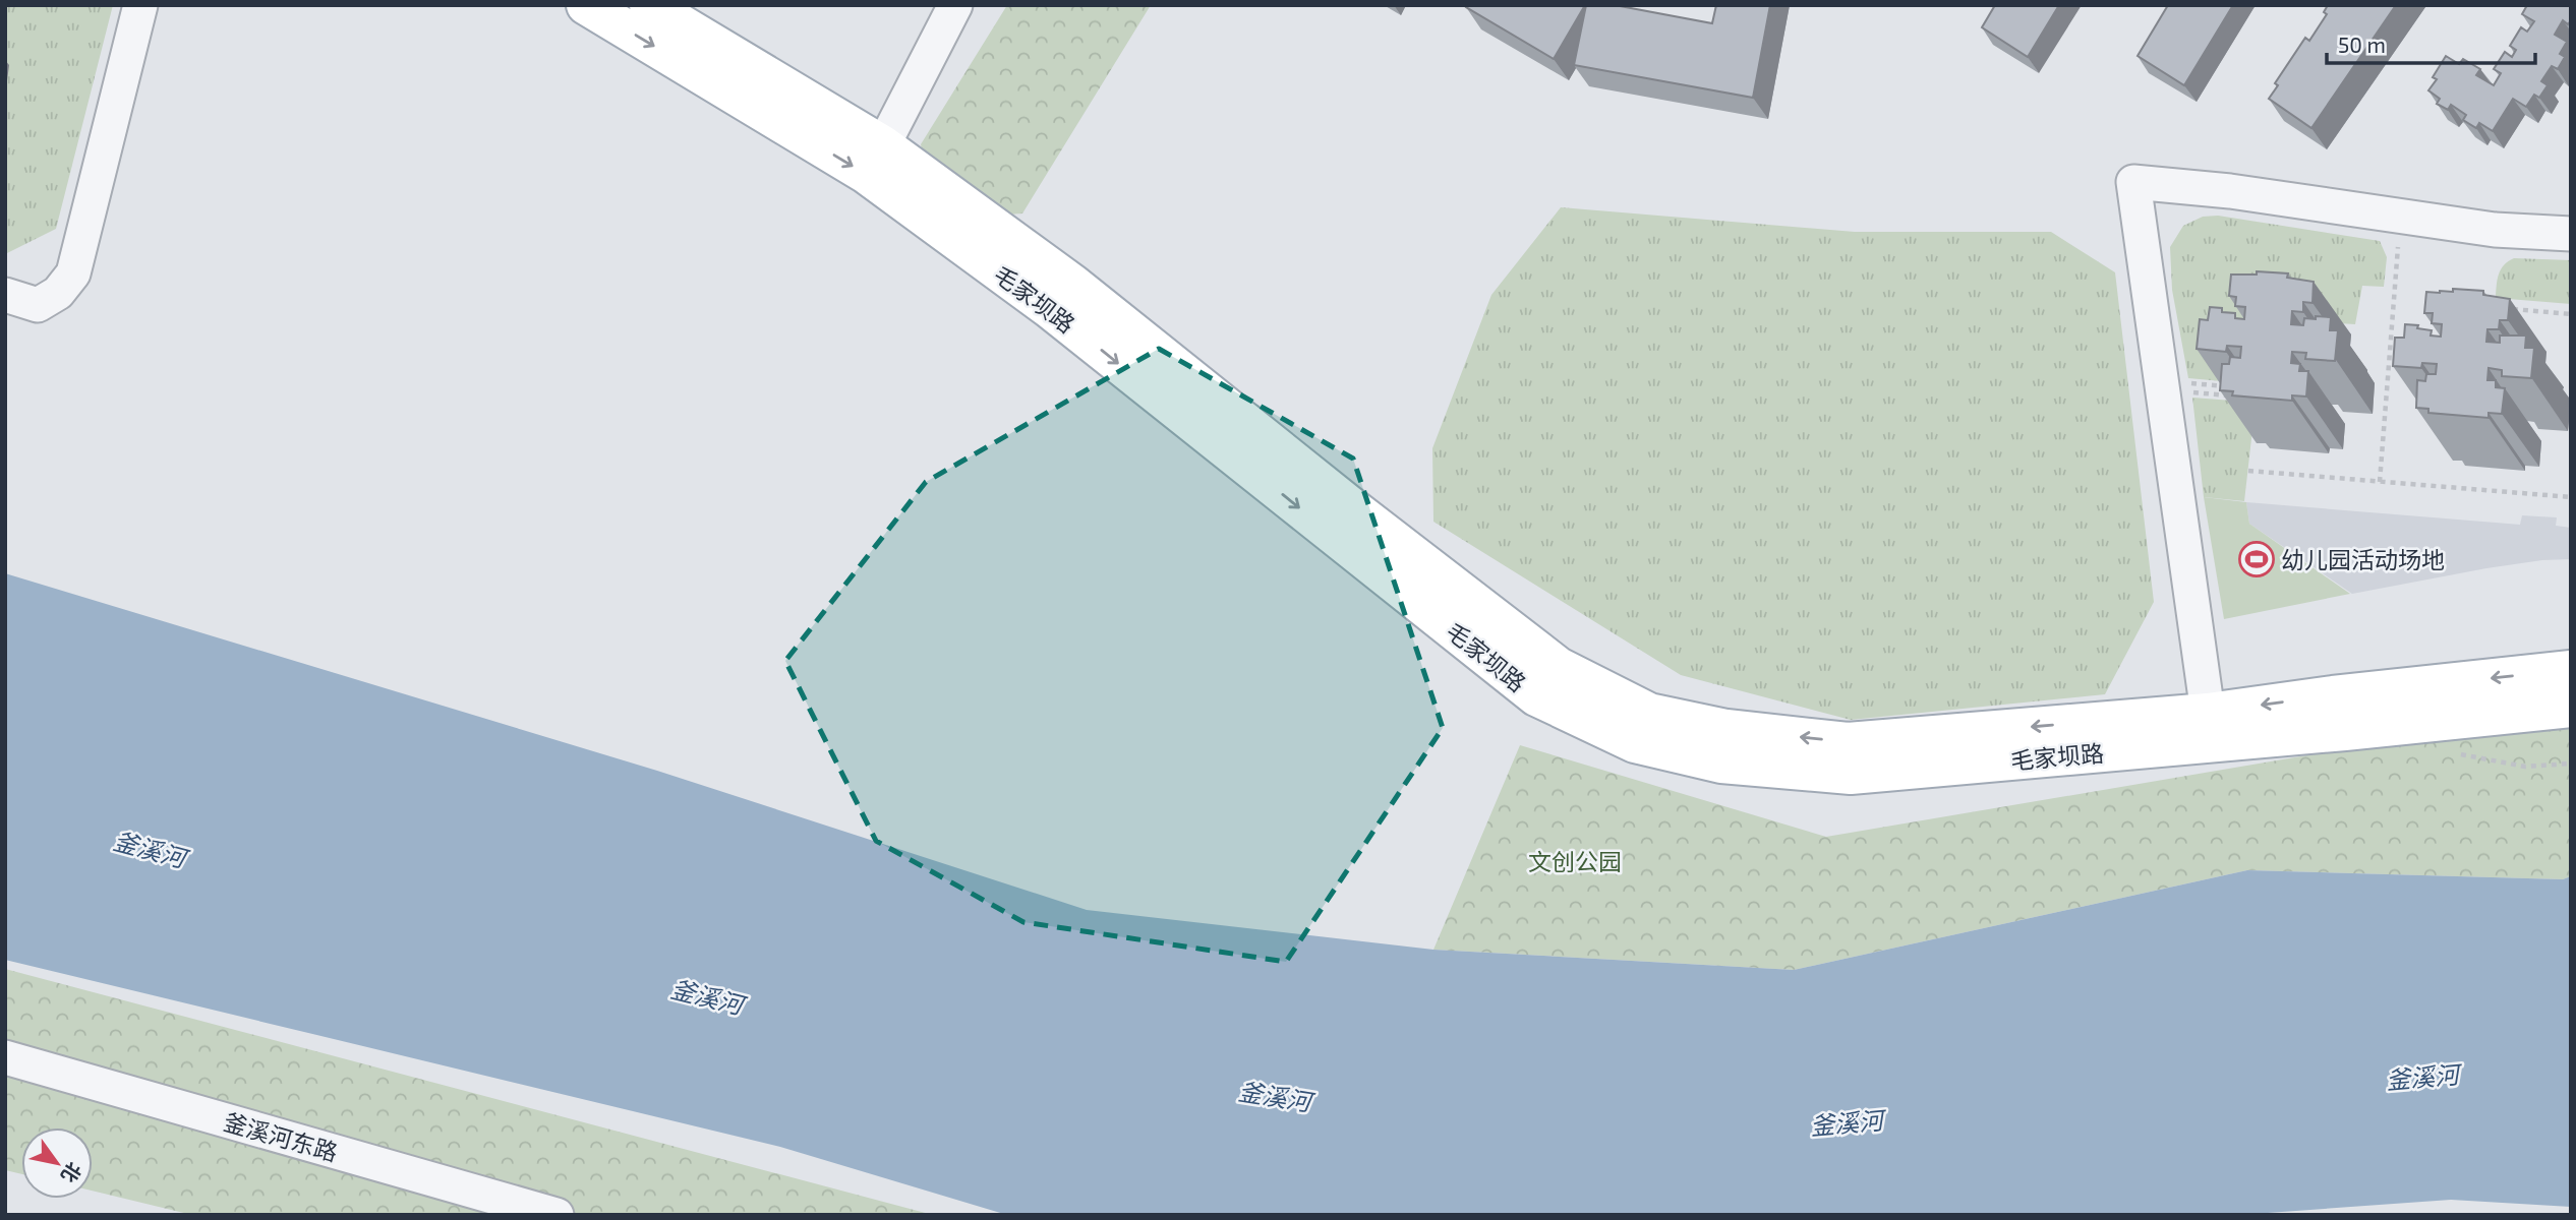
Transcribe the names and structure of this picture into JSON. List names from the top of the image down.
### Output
{
  "streets": {
    "main road": ["毛家坝路"],
    "street": ["釜溪河东路"]
  },
  "water": ["釜溪河"],
  "parks": ["文创公园"],
  "places": {
    "sports": ["幼儿园活动场地"]
  },
  "scale_bar": "50 m",
  "north": "bottom right"
}
